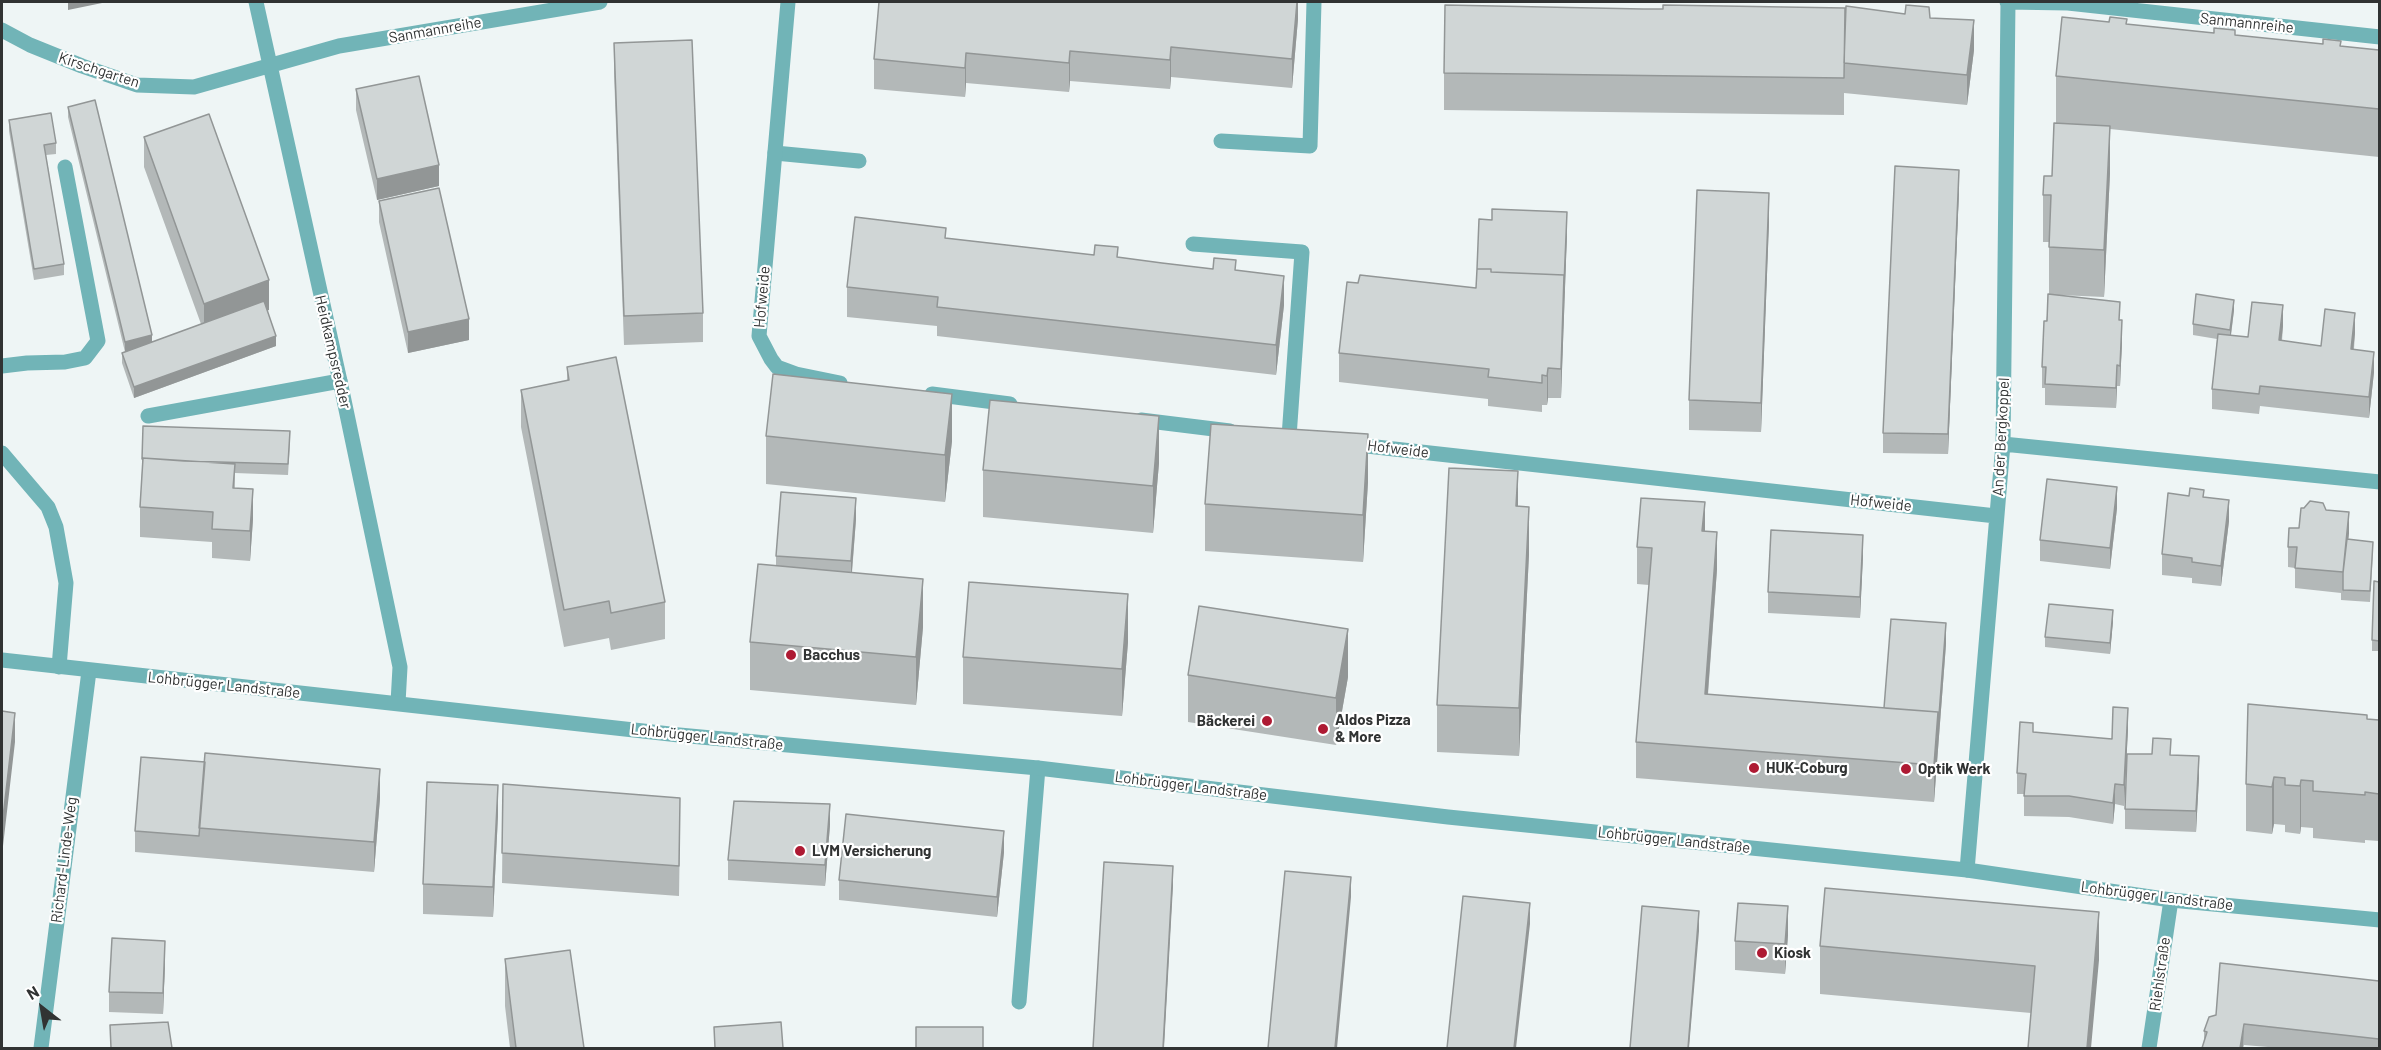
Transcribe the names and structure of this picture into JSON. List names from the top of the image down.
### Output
{
  "streets": {
    "street": [
      "Sanmannreihe",
      "Kirschgarten",
      "Hofweide",
      "Heidkampsredder",
      "An der Bergkoppel",
      "Lohbrügger Landstraße",
      "Richard-Linde-Weg",
      "Riehlstraße"
    ]
  },
  "crossings": [
    ["Sanmannreihe", "Kirschgarten"],
    ["Sanmannreihe", "Heidkampsredder"],
    ["Sanmannreihe", "An der Bergkoppel"],
    ["Kirschgarten", "Heidkampsredder"],
    ["Hofweide", "An der Bergkoppel"],
    ["Heidkampsredder", "Lohbrügger Landstraße"],
    ["An der Bergkoppel", "Lohbrügger Landstraße"],
    ["Lohbrügger Landstraße", "Richard-Linde-Weg"],
    ["Lohbrügger Landstraße", "Riehlstraße"]
  ],
  "places": [
    "Bacchus",
    "Bäckerei",
    "Aldos Pizza & More",
    "HUK-Coburg",
    "Optik Werk",
    "LVM Versicherung",
    "Kiosk"
  ],
  "north": "top left"
}
